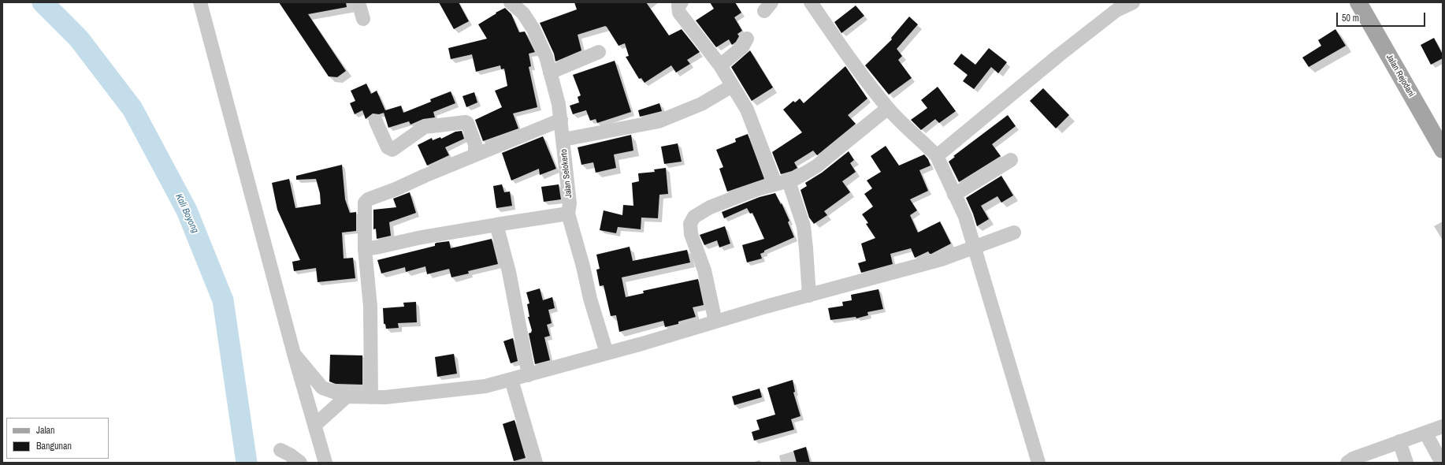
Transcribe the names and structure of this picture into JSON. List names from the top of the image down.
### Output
{
  "streets": {
    "main road": ["Jalan Rejodani"],
    "street": ["Jalan Selokerto"]
  },
  "water": ["Kali Boyong"],
  "legend": ["Jalan", "Bangunan"],
  "scale_bar": "50 m"
}
